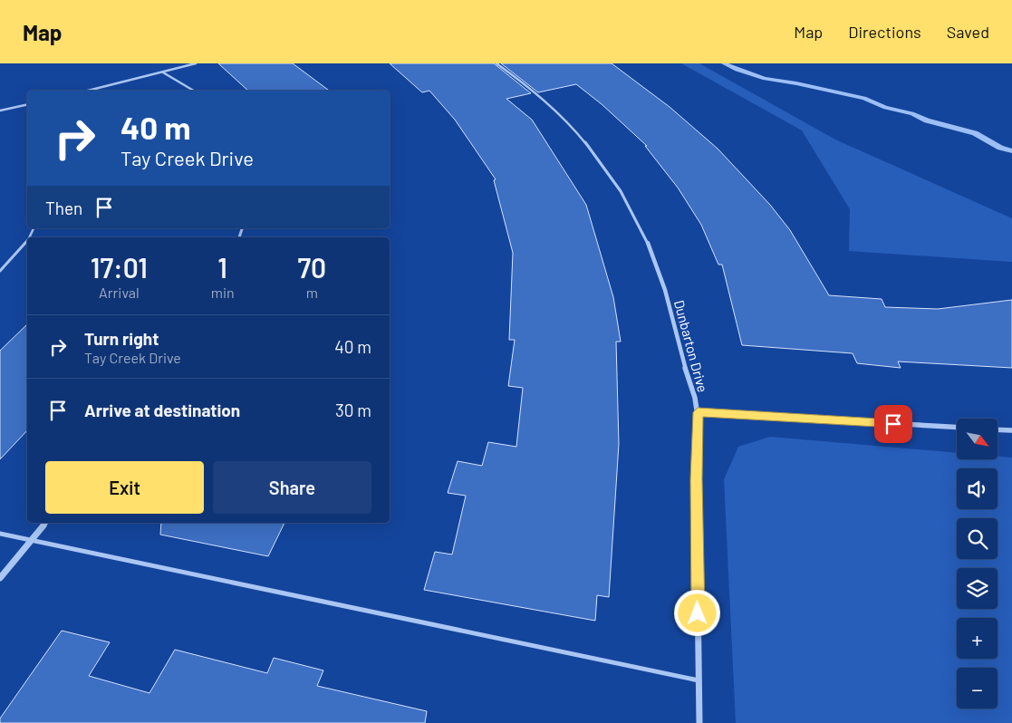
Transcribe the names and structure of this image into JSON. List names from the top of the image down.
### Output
{
  "streets": {
    "street": ["Dunbarton Drive"]
  },
  "north": "bottom right",
  "page": {
    "header": "Map",
    "nav": ["Map", "Directions", "Saved"],
    "turn": ["40 m", "Tay Creek Drive"],
    "then": "Then",
    "eta": [
      "17:01",
      "Arrival",
      "1",
      "min",
      "70",
      "m"
    ],
    "list": [
      {
        "name": "Turn right",
        "note": "Tay Creek Drive",
        "value": "40 m"
      },
      {
        "name": "Arrive at destination",
        "value": "30 m"
      }
    ],
    "map_buttons": ["+", "−"],
    "buttons": ["Exit", "Share"]
  }
}
